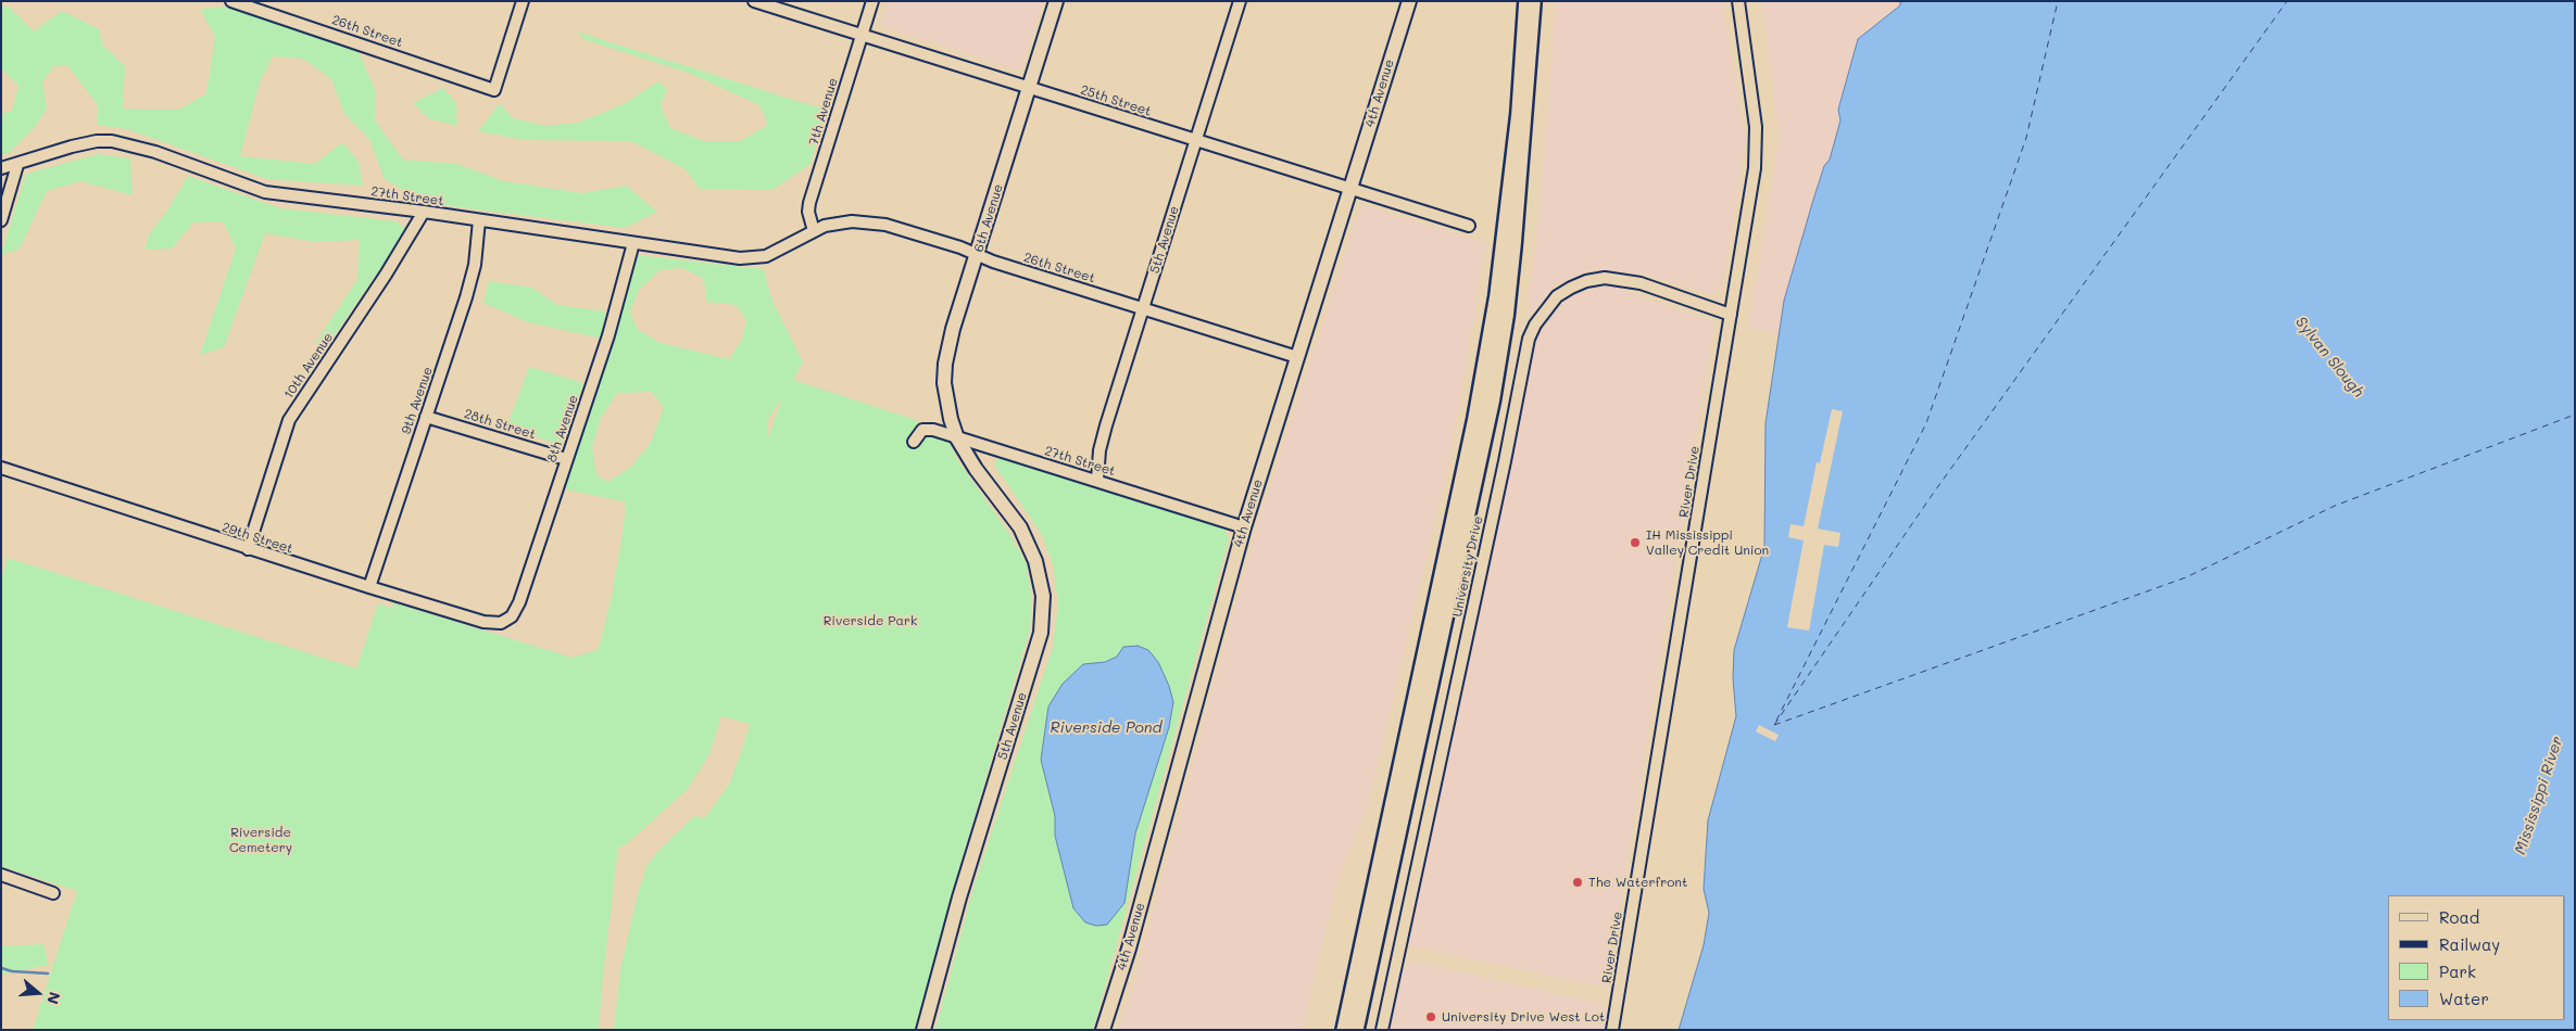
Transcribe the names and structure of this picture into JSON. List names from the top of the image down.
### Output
{
  "streets": {
    "main road": ["4th Avenue", "6th Avenue", "5th Avenue"],
    "street": [
      "26th Street",
      "25th Street",
      "7th Avenue",
      "27th Street",
      "10th Avenue",
      "9th Avenue",
      "28th Street",
      "8th Avenue",
      "River Drive",
      "29th Street",
      "University Drive"
    ]
  },
  "crossings": [
    ["26th Street", "4th Avenue"],
    ["26th Street", "7th Avenue"],
    ["26th Street", "27th Street"],
    ["26th Street", "6th Avenue"],
    ["26th Street", "5th Avenue"],
    ["4th Avenue", "25th Street"],
    ["4th Avenue", "27th Street"],
    ["25th Street", "7th Avenue"],
    ["25th Street", "6th Avenue"],
    ["25th Street", "5th Avenue"],
    ["7th Avenue", "27th Street"],
    ["27th Street", "6th Avenue"],
    ["27th Street", "5th Avenue"],
    ["27th Street", "10th Avenue"],
    ["27th Street", "9th Avenue"],
    ["27th Street", "8th Avenue"],
    ["6th Avenue", "5th Avenue"],
    ["10th Avenue", "29th Street"],
    ["9th Avenue", "28th Street"],
    ["9th Avenue", "29th Street"],
    ["28th Street", "8th Avenue"],
    ["8th Avenue", "29th Street"],
    ["River Drive", "University Drive"]
  ],
  "water": ["Sylvan Slough", "Riverside Pond", "Mississippi River"],
  "parks": ["Riverside Park", "Riverside Cemetery"],
  "places": ["IH Mississippi Valley Credit Union", "The Waterfront", "University Drive West Lot"],
  "legend": [
    "Road",
    "Railway",
    "Park",
    "Water"
  ],
  "north": "right"
}
